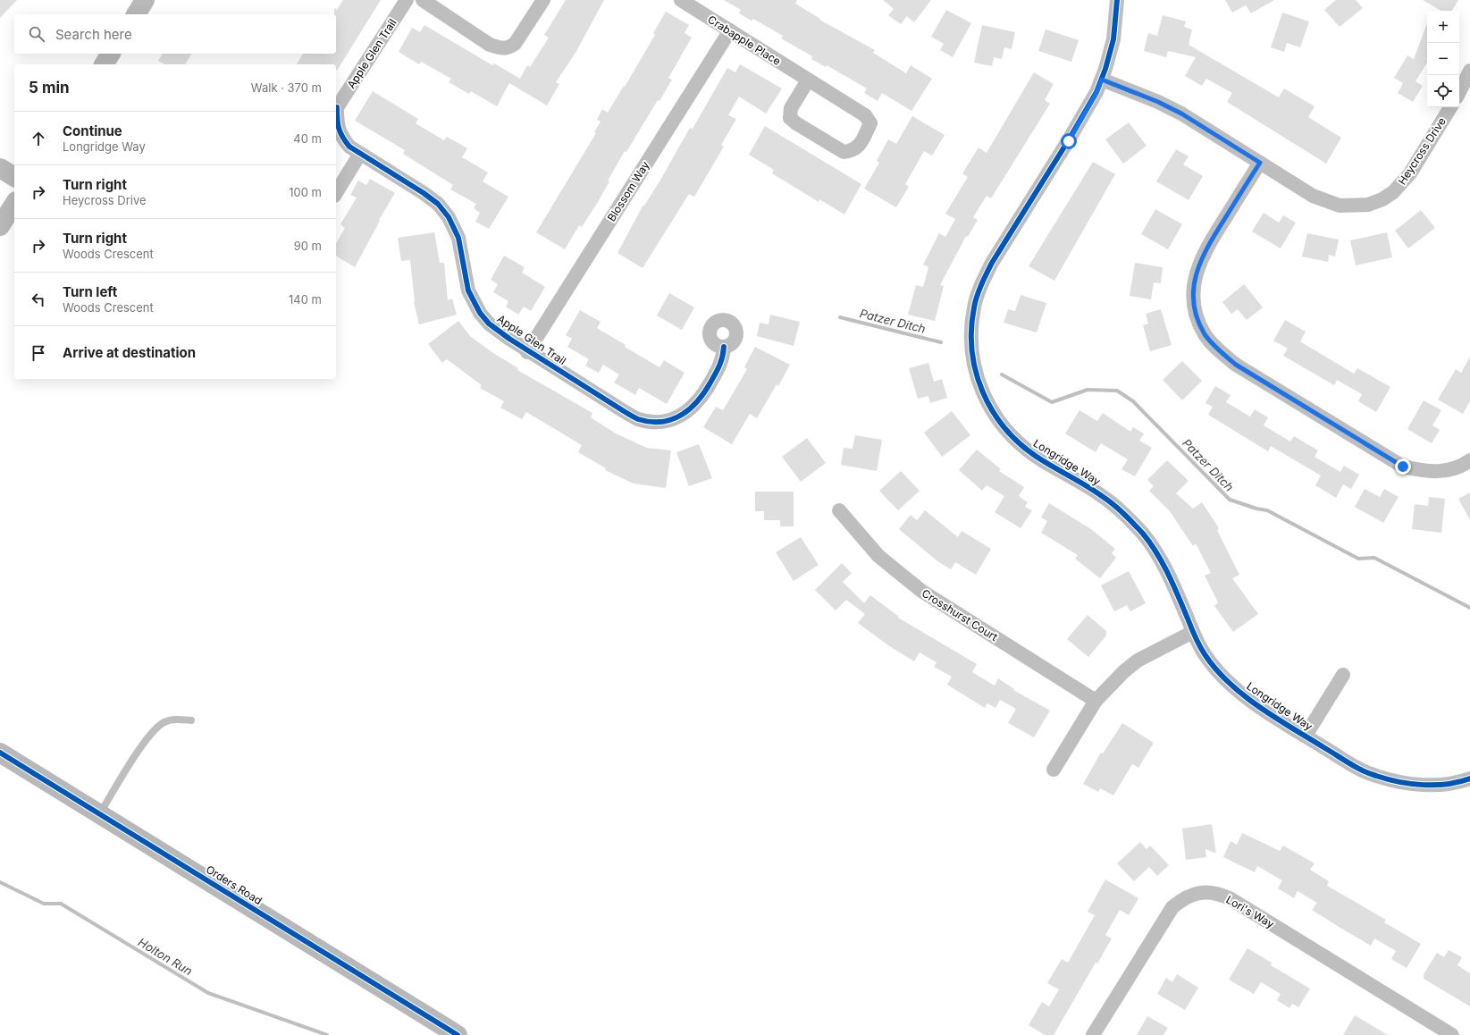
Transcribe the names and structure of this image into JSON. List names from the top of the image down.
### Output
{
  "streets": {
    "street": [
      "Crabapple Place",
      "Apple Glen Trail",
      "Heycross Drive",
      "Blossom Way",
      "Longridge Way",
      "Crosshurst Court",
      "Orders Road",
      "Lori's Way"
    ]
  },
  "crossings": [
    ["Crabapple Place", "Blossom Way"],
    ["Apple Glen Trail", "Blossom Way"],
    ["Heycross Drive", "Longridge Way"]
  ],
  "water": ["Patzer Ditch", "Holton Run"],
  "page": {
    "map_buttons": ["+", "−"],
    "search": "Search here",
    "heading": ["5 min", "Walk · 370 m"],
    "list": [
      ["Continue", "Longridge Way", "40 m"],
      ["Turn right", "Heycross Drive", "100 m"],
      ["Turn right", "Woods Crescent", "90 m"],
      ["Turn left", "Woods Crescent", "140 m"],
      "Arrive at destination"
    ]
  }
}
